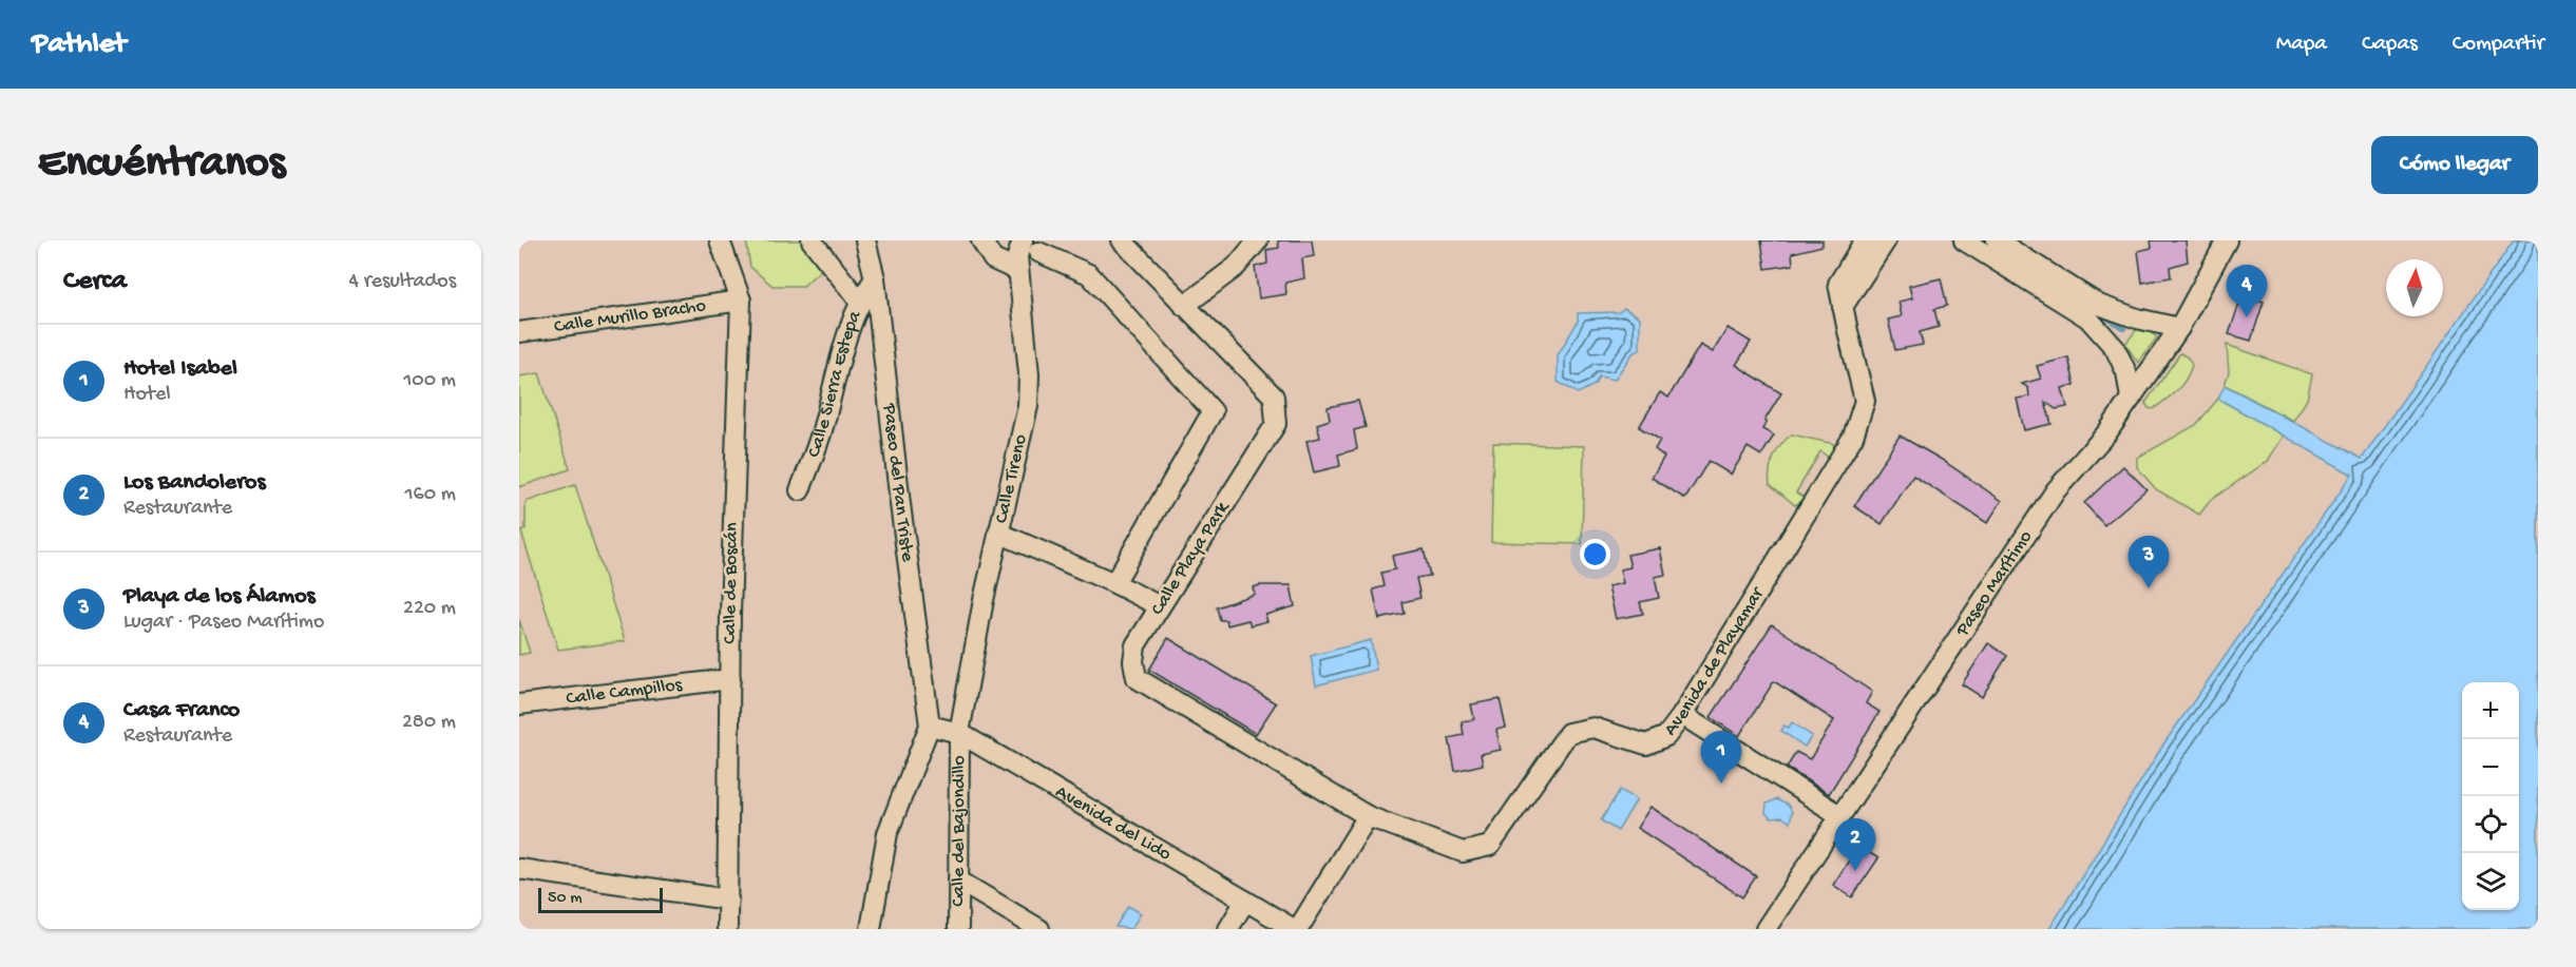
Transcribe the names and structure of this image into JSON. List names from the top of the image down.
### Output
{
  "streets": {
    "street": [
      "Calle Murillo Bracho",
      "Calle Sierra Estepa",
      "Calle Tireno",
      "Paseo del Pan Triste",
      "Calle Playa Park",
      "Paseo Marítimo",
      "Calle de Boscán",
      "Avenida de Playamar",
      "Calle Campillos",
      "Avenida del Lido",
      "Calle del Bajondillo"
    ]
  },
  "crossings": [
    ["Calle Murillo Bracho", "Calle de Boscán"],
    ["Calle Sierra Estepa", "Paseo del Pan Triste"],
    ["Calle Tireno", "Avenida del Lido"],
    ["Calle Tireno", "Calle del Bajondillo"],
    ["Paseo del Pan Triste", "Avenida del Lido"],
    ["Calle Playa Park", "Avenida de Playamar"],
    ["Calle de Boscán", "Calle Campillos"],
    ["Avenida del Lido", "Calle del Bajondillo"]
  ],
  "scale_bar": "50 m",
  "north": "top",
  "page": {
    "header": "Pathlet",
    "nav": ["Mapa", "Capas", "Compartir"],
    "buttons": "Cómo llegar",
    "title": "Encuéntranos",
    "heading": ["Cerca", "4 resultados"],
    "pins": [
      "4",
      "3",
      "1",
      "2"
    ],
    "list": [
      {
        "mark": "1",
        "name": "Hotel Isabel",
        "note": "Hotel",
        "value": "100 m"
      },
      {
        "mark": "2",
        "name": "Los Bandoleros",
        "note": "Restaurante",
        "value": "160 m"
      },
      {
        "mark": "3",
        "name": "Playa de los Álamos",
        "note": "Lugar · Paseo Marítimo",
        "value": "220 m"
      },
      {
        "mark": "4",
        "name": "Casa Franco",
        "note": "Restaurante",
        "value": "280 m"
      }
    ],
    "map_buttons": ["+", "−"],
    "scale": "50 m"
  }
}
